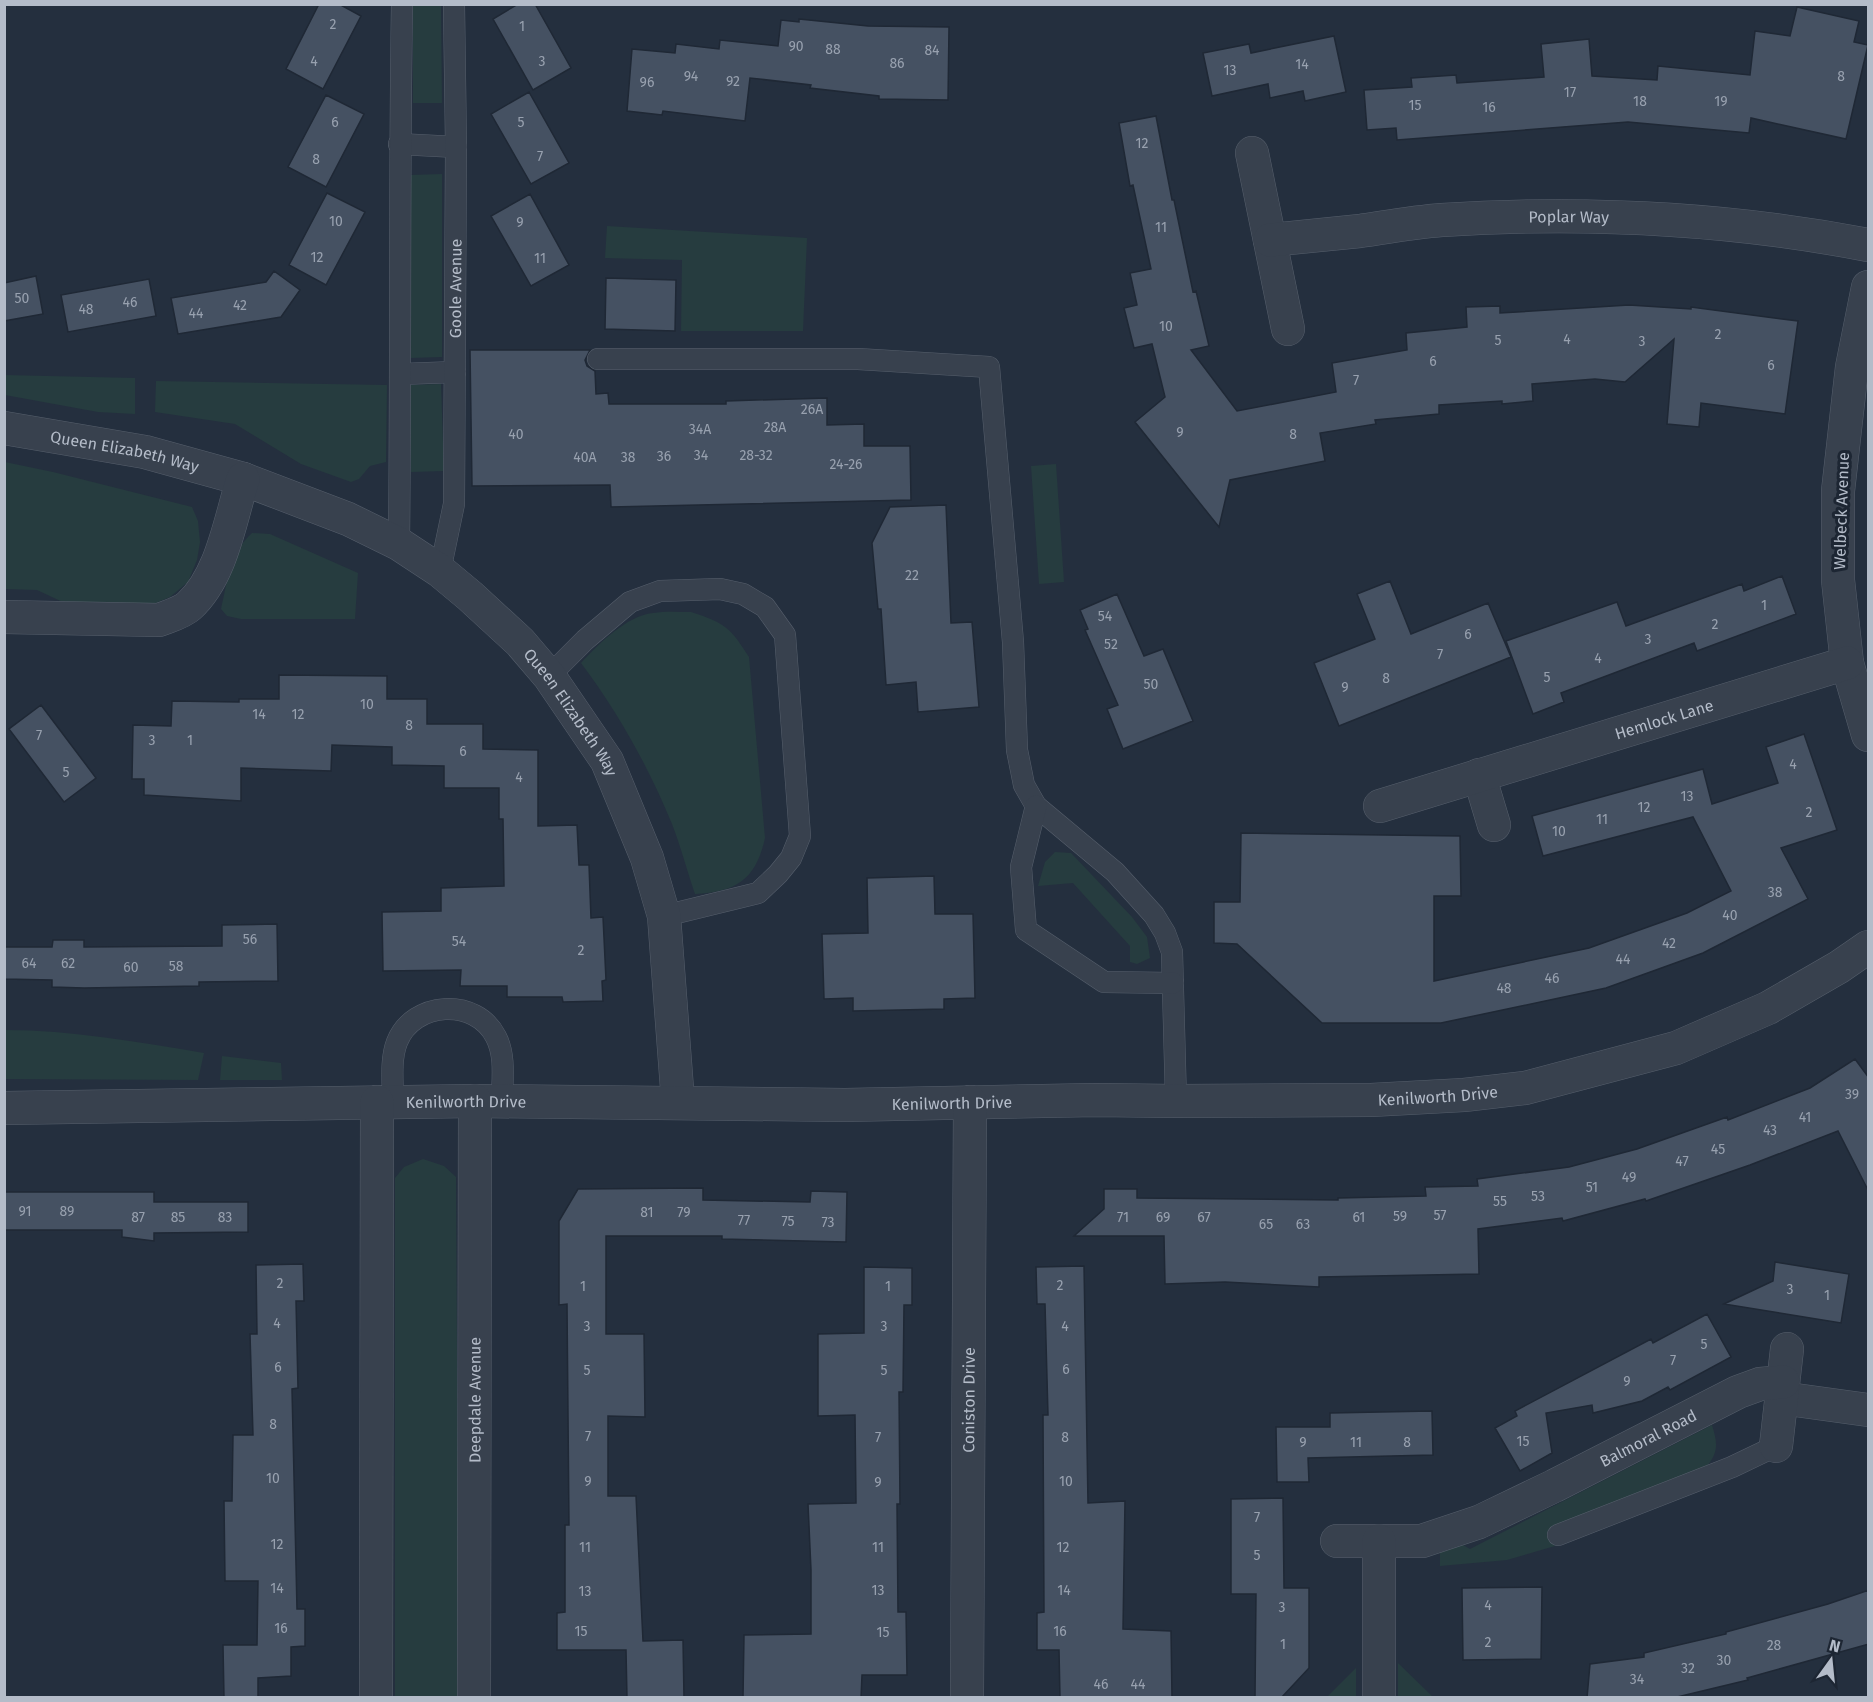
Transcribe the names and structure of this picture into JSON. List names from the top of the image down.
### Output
{
  "streets": {
    "street": [
      "Poplar Way",
      "Queen Elizabeth Way",
      "Welbeck Avenue",
      "Hemlock Lane",
      "Kenilworth Drive",
      "Deepdale Avenue",
      "Coniston Drive",
      "Balmoral Road"
    ],
    "lane": ["Goole Avenue"]
  },
  "crossings": [
    ["Goole Avenue", "Queen Elizabeth Way"],
    ["Queen Elizabeth Way", "Kenilworth Drive"],
    ["Welbeck Avenue", "Hemlock Lane"],
    ["Kenilworth Drive", "Deepdale Avenue"],
    ["Kenilworth Drive", "Coniston Drive"]
  ],
  "house_numbers": [
    "2",
    "1",
    "90",
    "88",
    "84",
    "4",
    "3",
    "86",
    "14",
    "13",
    "94",
    "8",
    "92",
    "96",
    "17",
    "18",
    "19",
    "15",
    "16",
    "6",
    "5",
    "12",
    "7",
    "8",
    "10",
    "9",
    "11",
    "12",
    "11",
    "50",
    "46",
    "42",
    "48",
    "44",
    "10",
    "2",
    "4",
    "5",
    "3",
    "6",
    "6",
    "7",
    "26A",
    "28A",
    "34A",
    "9",
    "40",
    "8",
    "34",
    "28-32",
    "36",
    "40A",
    "38",
    "24-26",
    "22",
    "1",
    "54",
    "2",
    "6",
    "3",
    "52",
    "7",
    "4",
    "5",
    "8",
    "50",
    "9",
    "10",
    "14",
    "12",
    "8",
    "7",
    "3",
    "1",
    "6",
    "4",
    "5",
    "4",
    "13",
    "12",
    "2",
    "11",
    "10",
    "38",
    "40",
    "56",
    "54",
    "42",
    "2",
    "44",
    "64",
    "62",
    "58",
    "60",
    "46",
    "48",
    "39",
    "41",
    "43",
    "45",
    "47",
    "49",
    "51",
    "53",
    "55",
    "91",
    "89",
    "81",
    "79",
    "57",
    "59",
    "87",
    "85",
    "83",
    "71",
    "69",
    "67",
    "61",
    "77",
    "75",
    "73",
    "65",
    "63",
    "2",
    "2",
    "1",
    "1",
    "3",
    "1",
    "4",
    "3",
    "3",
    "4",
    "5",
    "7",
    "6",
    "6",
    "5",
    "5",
    "9",
    "8",
    "7",
    "7",
    "8",
    "15",
    "9",
    "11",
    "8",
    "10",
    "9",
    "10",
    "9",
    "7",
    "12",
    "11",
    "11",
    "12",
    "5",
    "14",
    "13",
    "14",
    "13",
    "4",
    "3",
    "16",
    "15",
    "16",
    "15",
    "2",
    "1",
    "28",
    "30",
    "32",
    "34",
    "46",
    "44"
  ],
  "north": "top"
}
